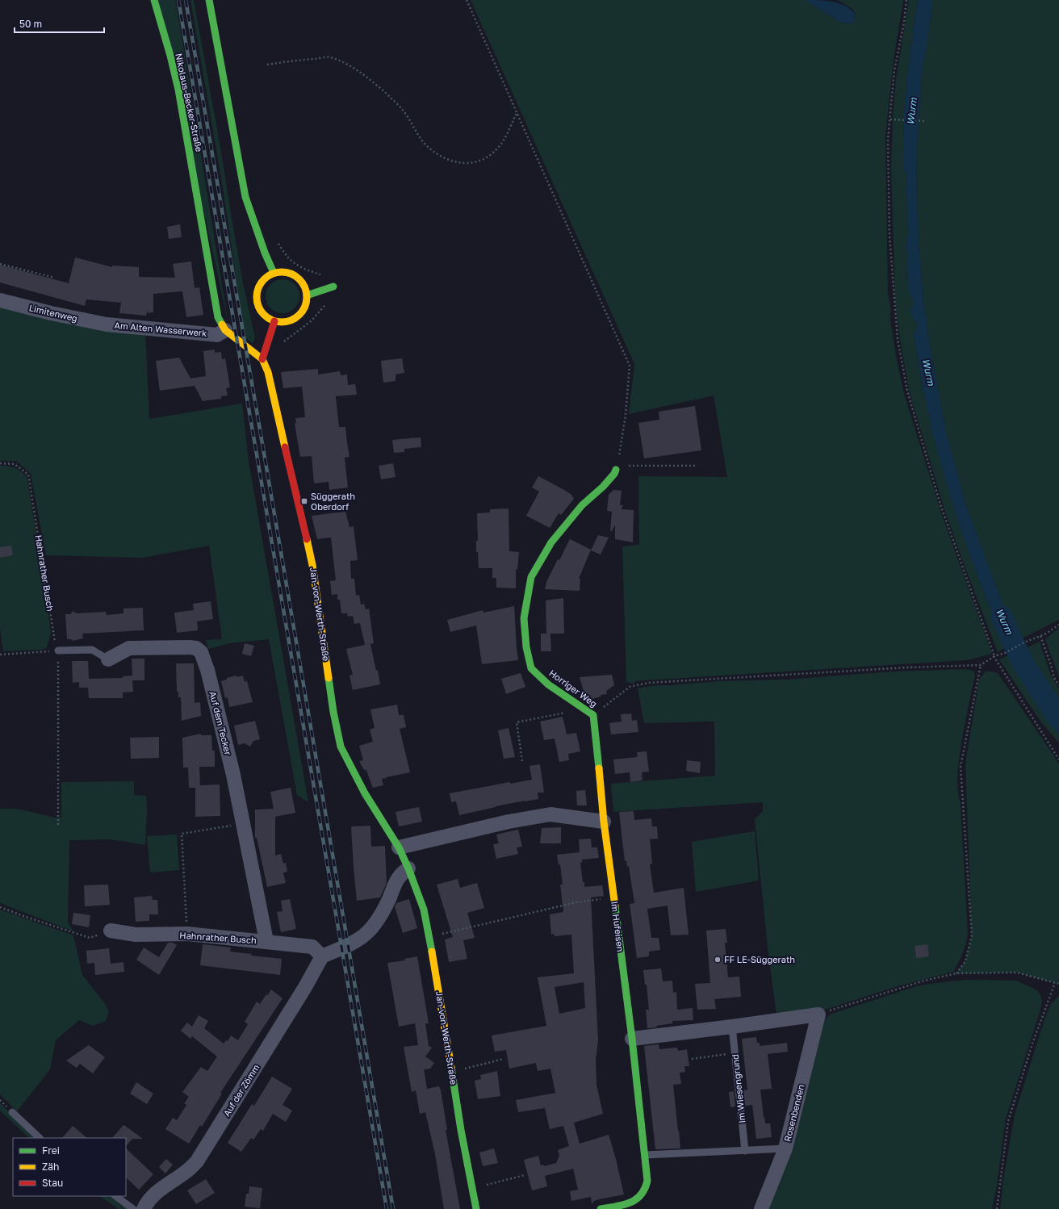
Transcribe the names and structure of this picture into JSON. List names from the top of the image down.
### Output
{
  "streets": {
    "main road": [
      "Nikolaus-Becker-Straße",
      "Jan-von-Werth-Straße",
      "Horriger Weg",
      "Im Hufeisen"
    ],
    "street": [
      "Limitenweg",
      "Am Alten Wasserwerk",
      "Hahnrather Busch",
      "Auf dem Tecker",
      "Auf der Zömm",
      "Rosenbenden"
    ],
    "lane": ["Im Wiesengrund"]
  },
  "crossings": [
    ["Nikolaus-Becker-Straße", "Am Alten Wasserwerk"],
    ["Nikolaus-Becker-Straße", "Jan-von-Werth-Straße"],
    ["Limitenweg", "Am Alten Wasserwerk"],
    ["Am Alten Wasserwerk", "Jan-von-Werth-Straße"],
    ["Hahnrather Busch", "Auf dem Tecker"],
    ["Hahnrather Busch", "Auf der Zömm"],
    ["Horriger Weg", "Im Hufeisen"]
  ],
  "water": ["Wurm"],
  "places": {
    "transit": ["Süggerath Oberdorf"],
    "other": ["FF LE-Süggerath"]
  },
  "legend": ["Frei", "Zäh", "Stau"],
  "scale_bar": "50 m"
}
